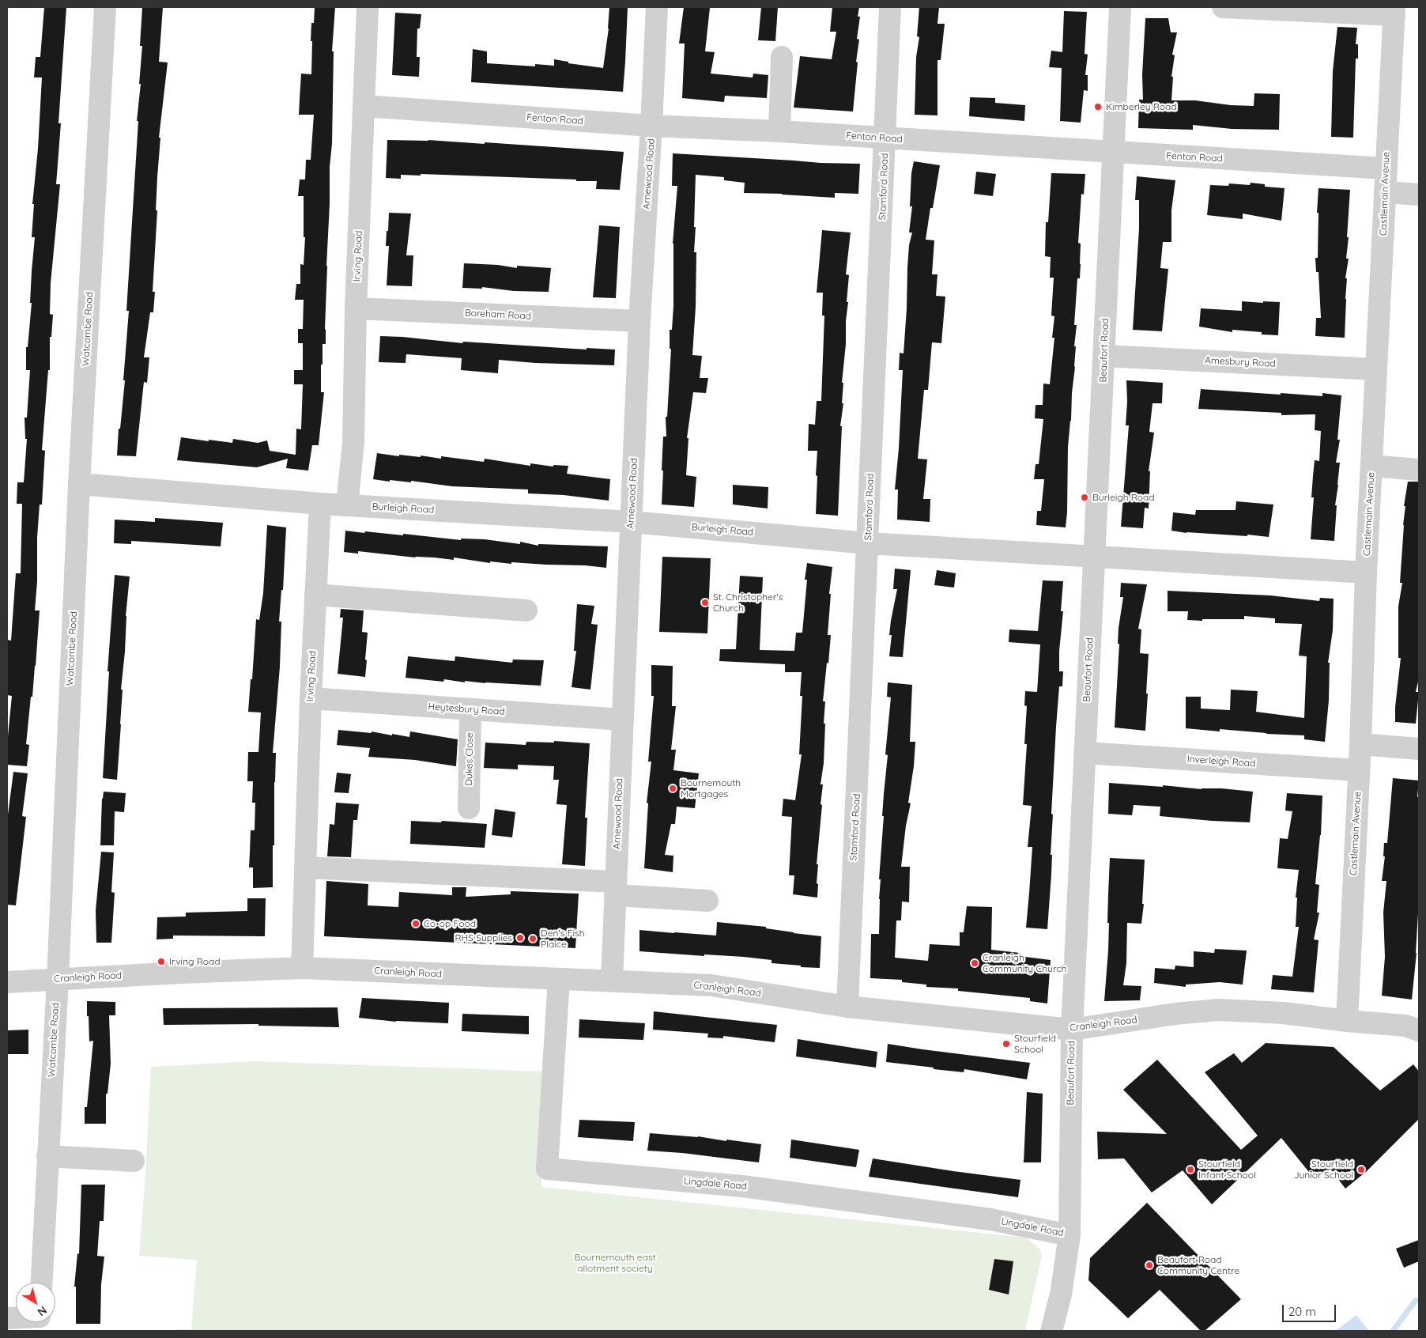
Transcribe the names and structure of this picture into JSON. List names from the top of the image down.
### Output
{
  "streets": {
    "street": [
      "Fenton Road",
      "Arnewood Road",
      "Stamford Road",
      "Castlemain Avenue",
      "Irving Road",
      "Boreham Road",
      "Watcombe Road",
      "Beaufort Road",
      "Amesbury Road",
      "Burleigh Road",
      "Heytesbury Road",
      "Dukes Close",
      "Inverleigh Road",
      "Cranleigh Road",
      "Lingdale Road"
    ]
  },
  "crossings": [
    ["Fenton Road", "Arnewood Road"],
    ["Fenton Road", "Stamford Road"],
    ["Fenton Road", "Castlemain Avenue"],
    ["Fenton Road", "Irving Road"],
    ["Fenton Road", "Beaufort Road"],
    ["Arnewood Road", "Boreham Road"],
    ["Arnewood Road", "Burleigh Road"],
    ["Arnewood Road", "Heytesbury Road"],
    ["Arnewood Road", "Cranleigh Road"],
    ["Stamford Road", "Burleigh Road"],
    ["Stamford Road", "Cranleigh Road"],
    ["Castlemain Avenue", "Amesbury Road"],
    ["Castlemain Avenue", "Burleigh Road"],
    ["Castlemain Avenue", "Inverleigh Road"],
    ["Castlemain Avenue", "Cranleigh Road"],
    ["Irving Road", "Boreham Road"],
    ["Irving Road", "Burleigh Road"],
    ["Irving Road", "Heytesbury Road"],
    ["Irving Road", "Cranleigh Road"],
    ["Watcombe Road", "Burleigh Road"],
    ["Watcombe Road", "Cranleigh Road"],
    ["Beaufort Road", "Amesbury Road"],
    ["Beaufort Road", "Burleigh Road"],
    ["Beaufort Road", "Inverleigh Road"],
    ["Beaufort Road", "Cranleigh Road"],
    ["Beaufort Road", "Lingdale Road"],
    ["Heytesbury Road", "Dukes Close"],
    ["Cranleigh Road", "Lingdale Road"]
  ],
  "parks": ["Bournemouth east allotment society"],
  "places": [
    "Kimberley Road",
    "Burleigh Road",
    "St. Christopher's Church",
    "Bournemouth Mortgages",
    "Co-op Food",
    "RHS Supplies",
    "Den's Fish Plaice",
    "Irving Road",
    "Cranleigh Community Church",
    "Stourfield School",
    "Stourfield Infant School",
    "Stourfield Junior School",
    "Beaufort Road Community Centre"
  ],
  "scale_bar": "20 m",
  "north": "bottom right"
}
